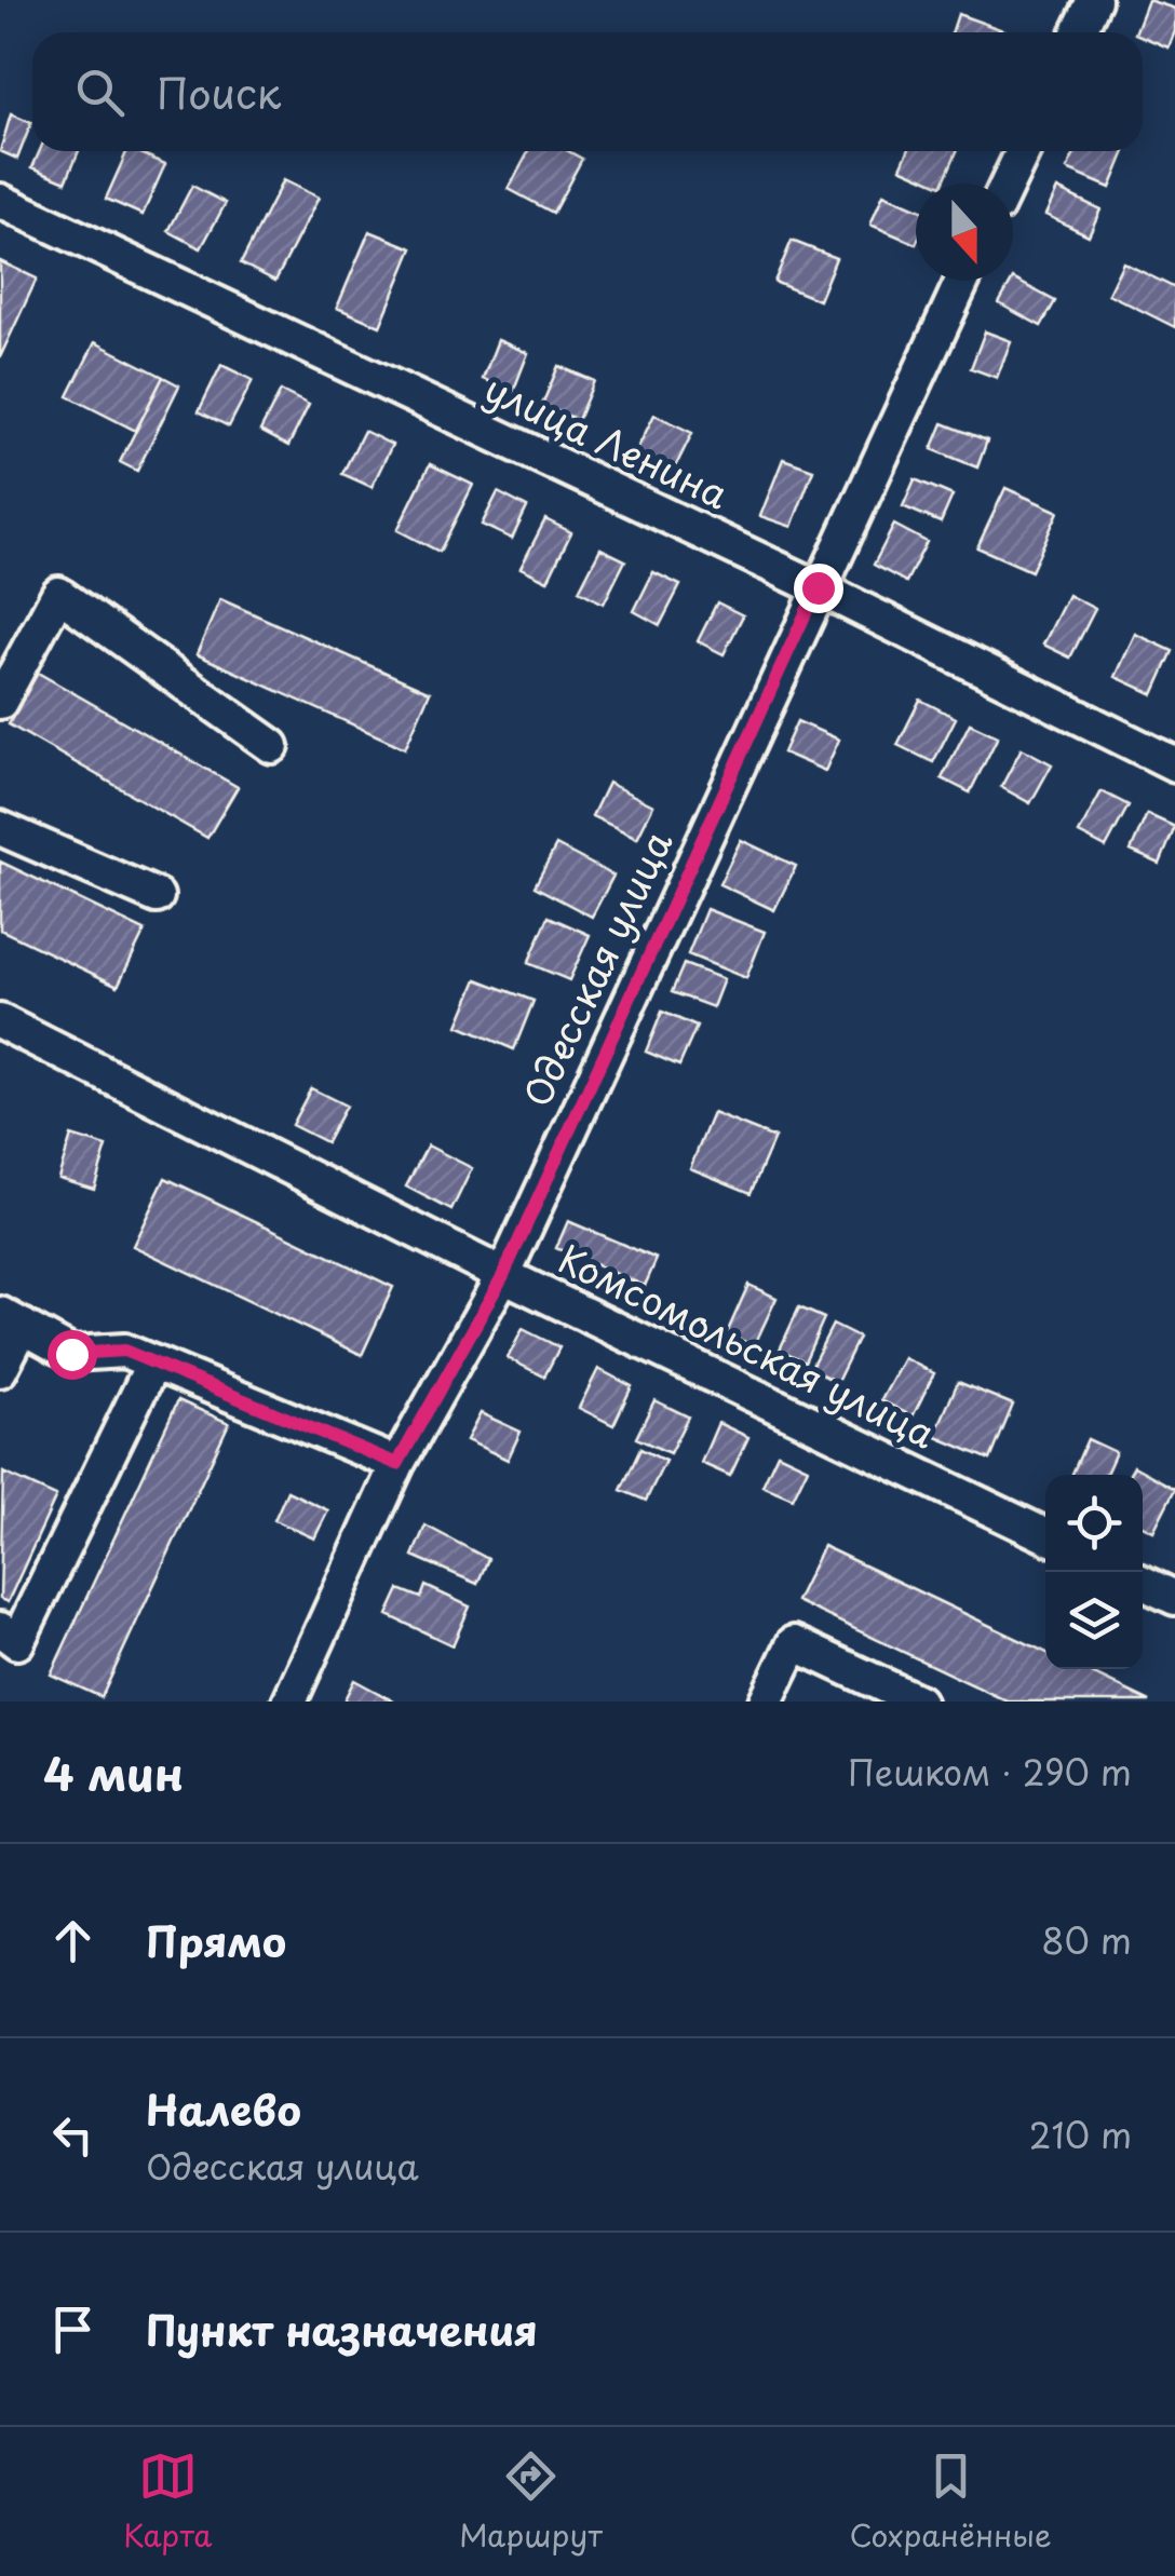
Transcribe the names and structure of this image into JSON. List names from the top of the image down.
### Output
{
  "streets": {
    "street": ["улица Ленина", "Одесская улица", "Комсомольская улица"]
  },
  "crossings": [
    ["улица Ленина", "Одесская улица"],
    ["Одесская улица", "Комсомольская улица"]
  ],
  "north": "bottom",
  "page": {
    "search": "Поиск",
    "heading": ["4 мин", "Пешком · 290 m"],
    "list": [
      ["Прямо", "80 m"],
      ["Налево", "Одесская улица", "210 m"],
      "Пункт назначения"
    ],
    "nav": ["Карта", "Маршрут", "Сохранённые"]
  }
}
